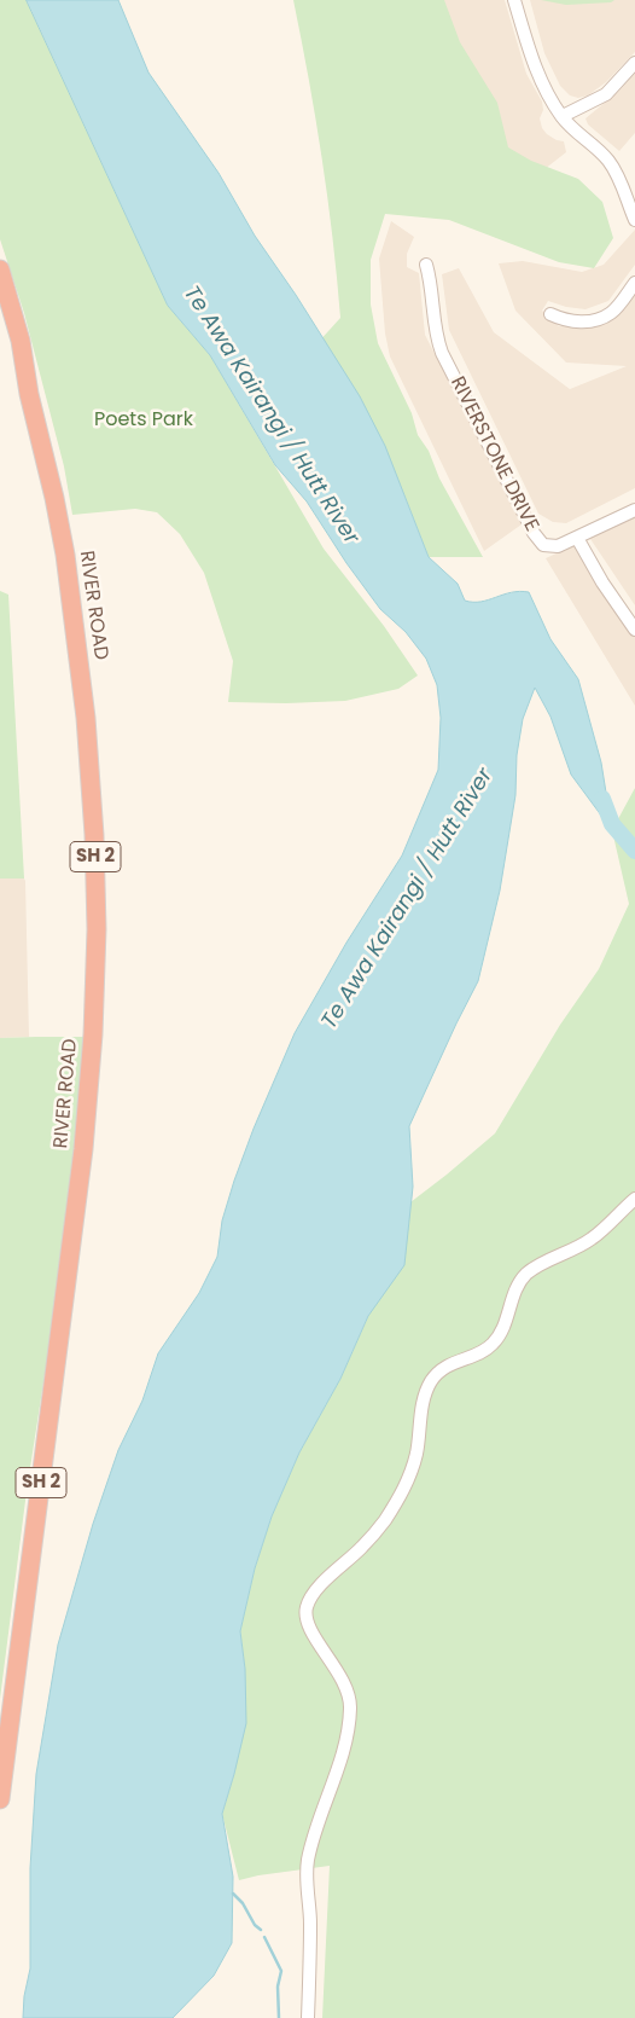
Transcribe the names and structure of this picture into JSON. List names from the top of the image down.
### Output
{
  "streets": {
    "highway": ["RIVER ROAD", "SH 2"],
    "street": ["RIVERSTONE DRIVE"]
  },
  "water": ["Te Awa Kairangi / Hutt River"],
  "parks": ["Poets Park"]
}
